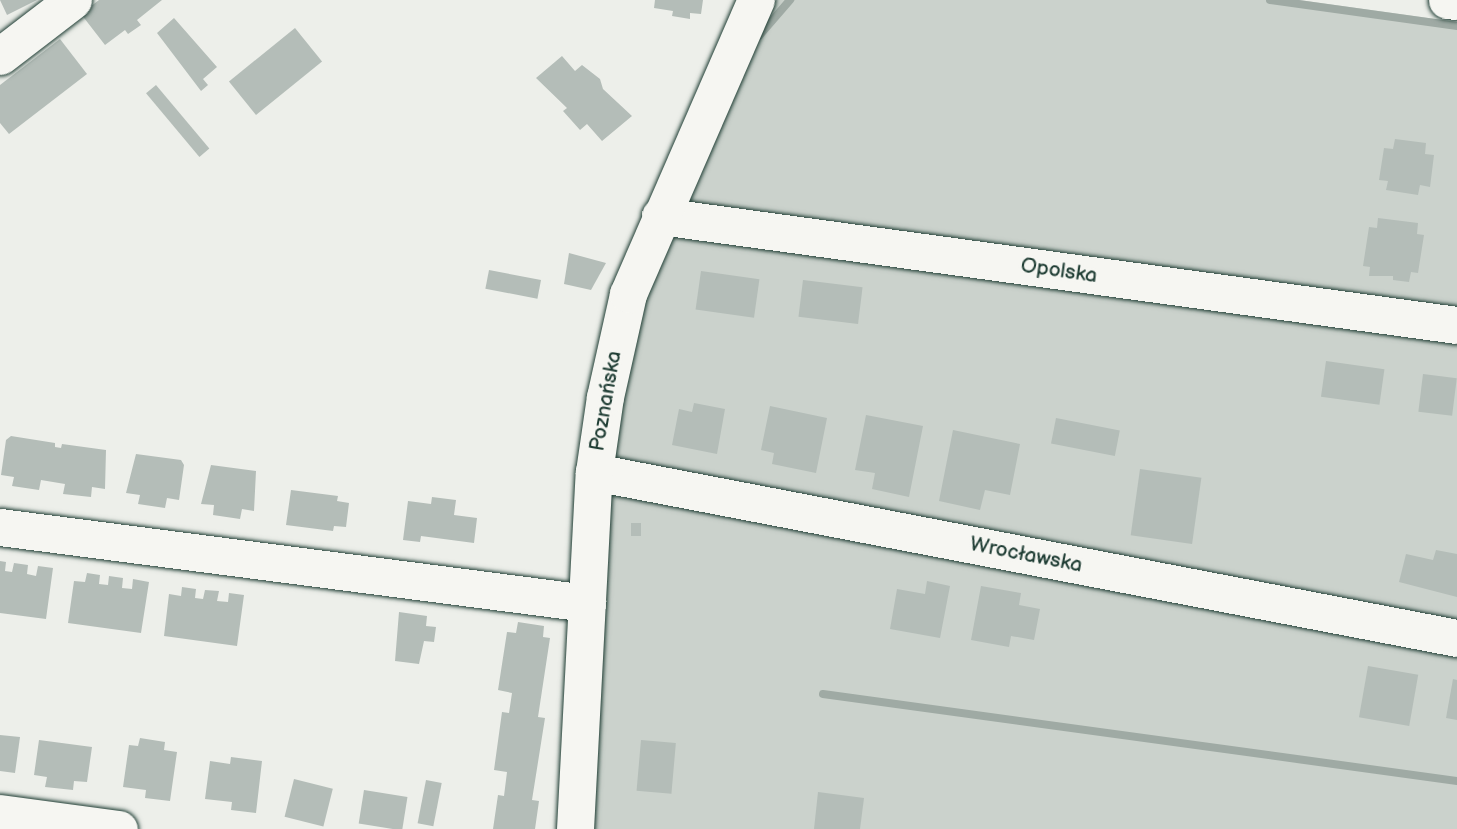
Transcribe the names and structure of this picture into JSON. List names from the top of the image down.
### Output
{
  "streets": {
    "street": ["Opolska", "Poznańska", "Wrocławska"]
  },
  "crossings": [
    ["Opolska", "Poznańska"],
    ["Poznańska", "Wrocławska"]
  ]
}
